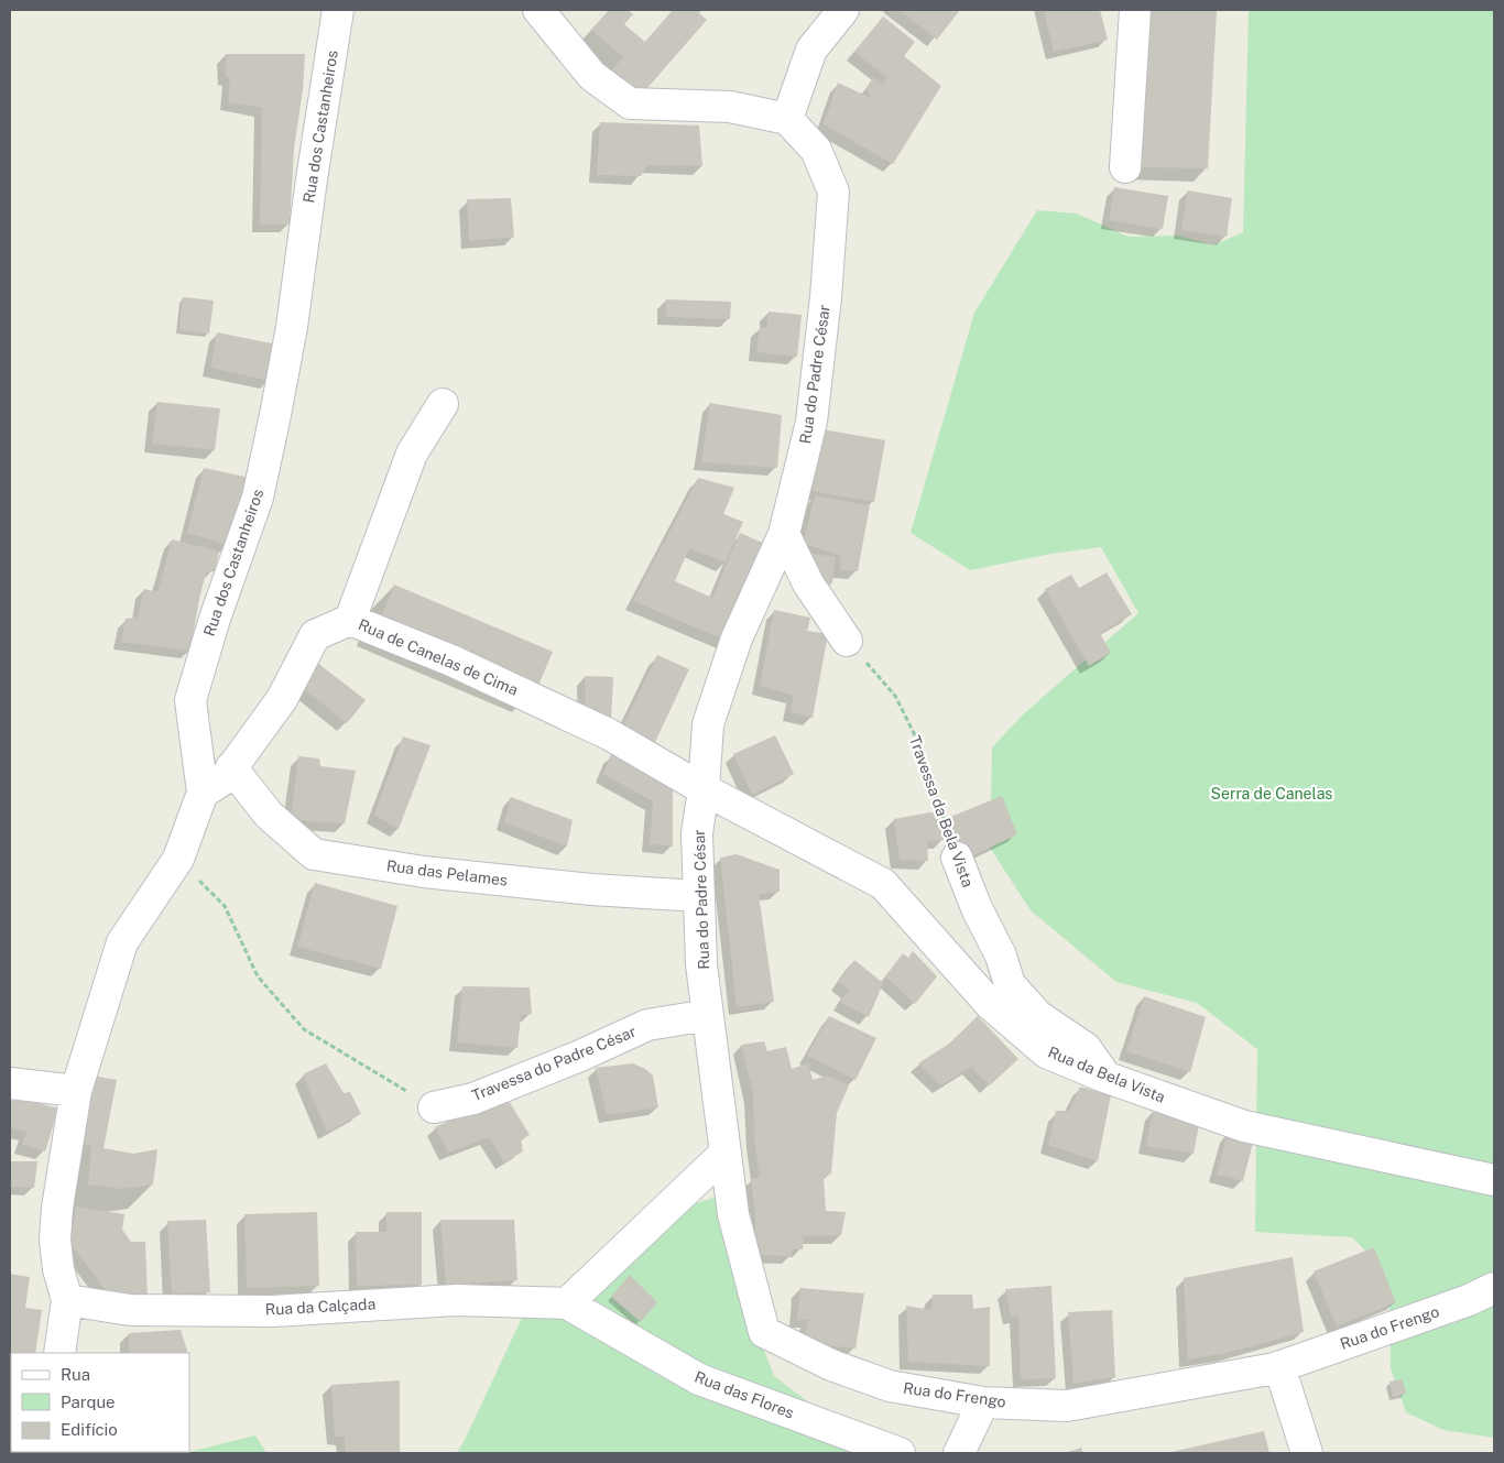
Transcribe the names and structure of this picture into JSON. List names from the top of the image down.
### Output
{
  "streets": {
    "street": [
      "Rua dos Castanheiros",
      "Rua do Padre César",
      "Rua de Canelas de Cima",
      "Travessa da Bela Vista",
      "Rua das Pelames",
      "Travessa do Padre César",
      "Rua da Bela Vista",
      "Rua da Calçada",
      "Rua do Frengo",
      "Rua das Flores"
    ]
  },
  "crossings": [
    ["Rua dos Castanheiros", "Rua de Canelas de Cima"],
    ["Rua do Padre César", "Rua de Canelas de Cima"],
    ["Rua do Padre César", "Rua das Pelames"],
    ["Rua do Padre César", "Travessa do Padre César"],
    ["Rua do Padre César", "Rua da Bela Vista"],
    ["Rua do Padre César", "Rua do Frengo"],
    ["Rua de Canelas de Cima", "Rua das Pelames"],
    ["Rua de Canelas de Cima", "Rua da Bela Vista"],
    ["Travessa da Bela Vista", "Rua da Bela Vista"],
    ["Travessa do Padre César", "Rua do Frengo"],
    ["Rua da Calçada", "Rua das Flores"]
  ],
  "parks": ["Serra de Canelas"],
  "legend": ["Rua", "Parque", "Edifício"]
}
